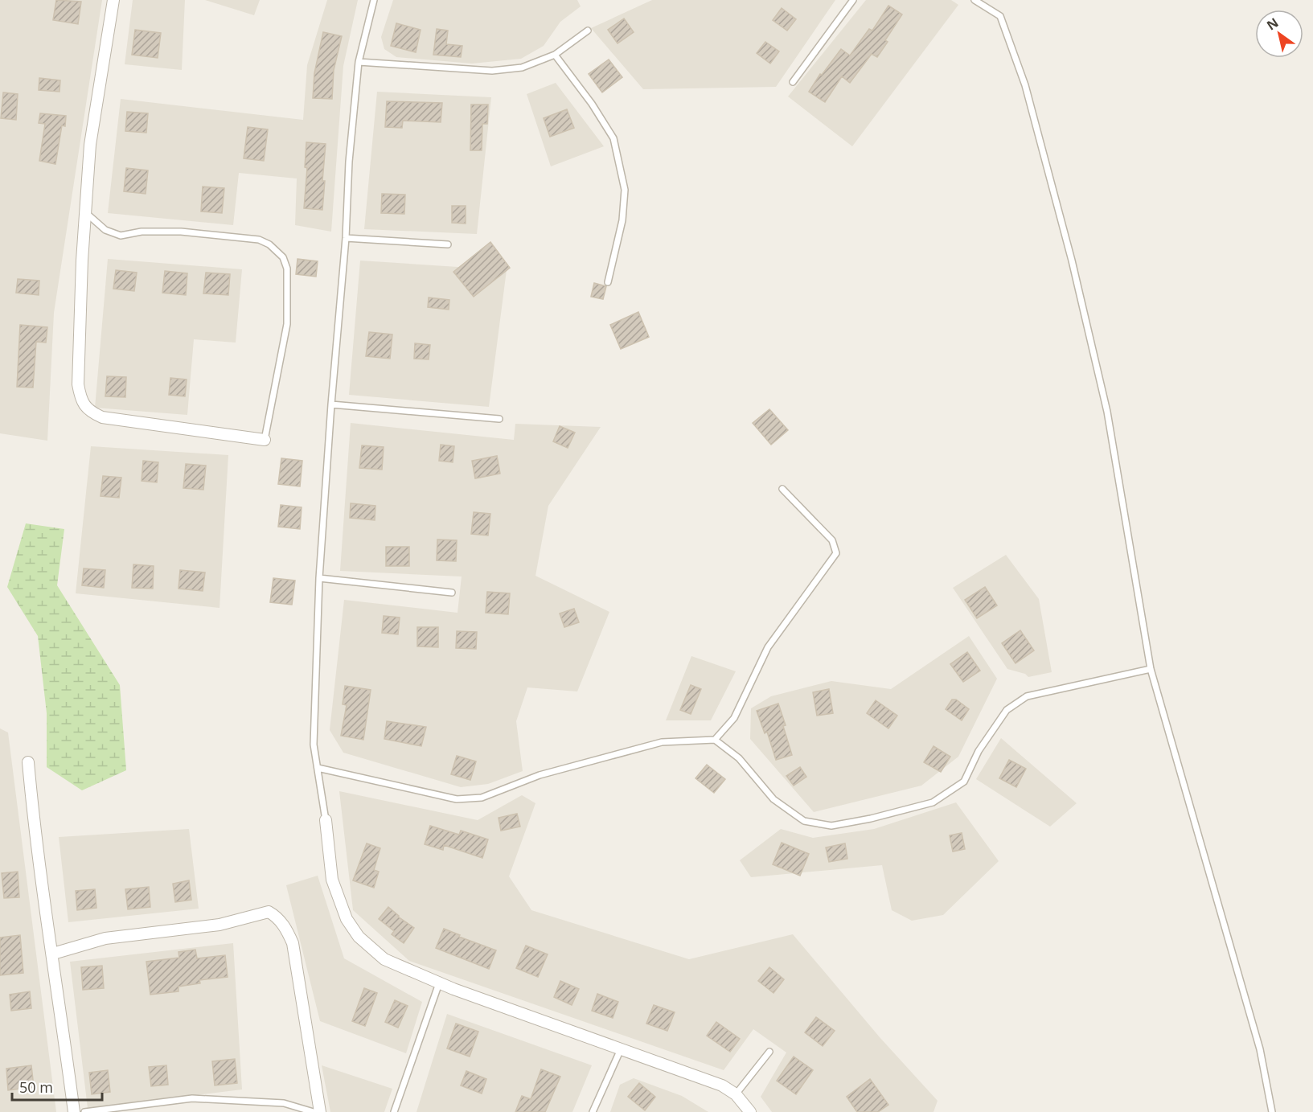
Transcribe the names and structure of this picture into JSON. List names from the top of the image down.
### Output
{
  "scale_bar": "50 m",
  "north": "top left"
}
